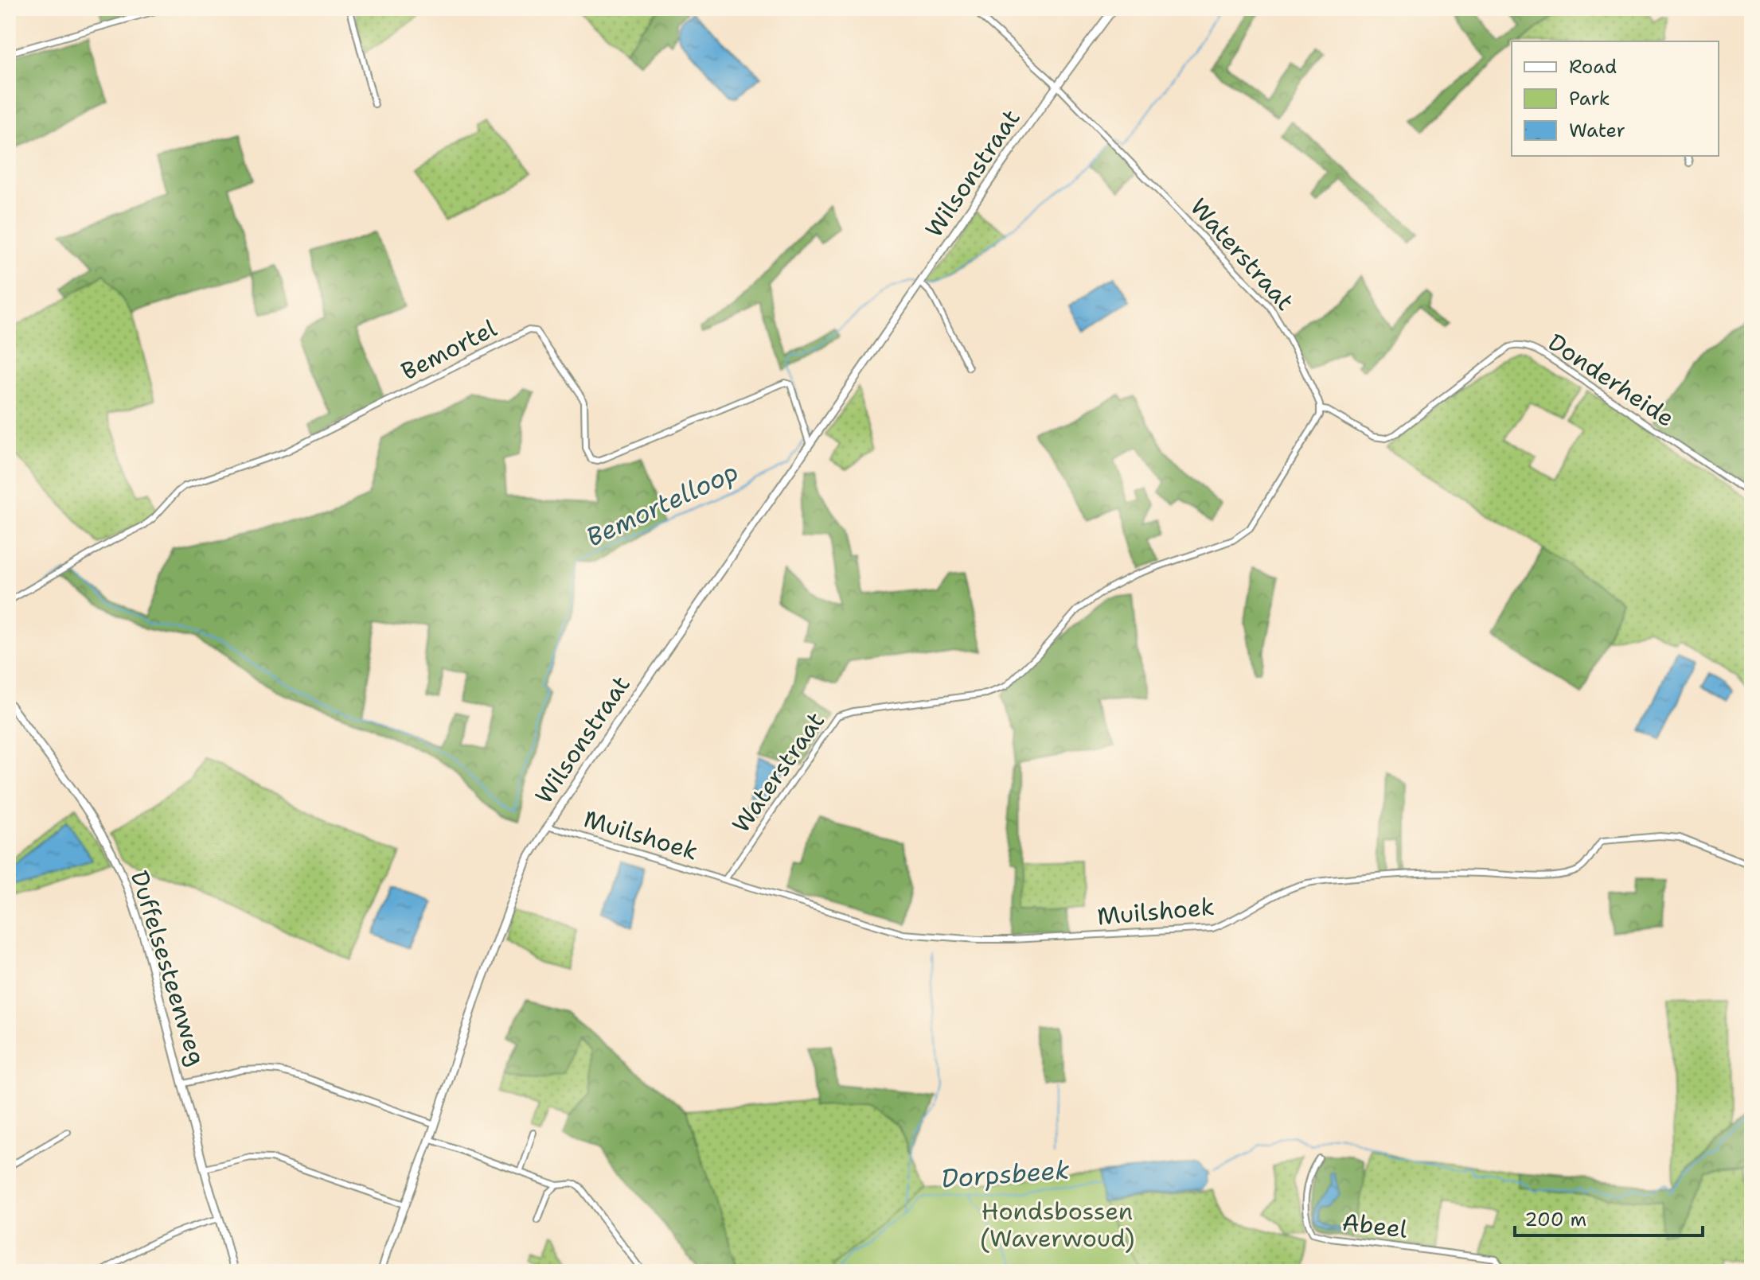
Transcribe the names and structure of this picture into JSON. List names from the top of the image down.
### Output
{
  "streets": {
    "street": [
      "Wilsonstraat",
      "Waterstraat",
      "Bemortel",
      "Donderheide",
      "Muilshoek",
      "Duffelsesteenweg",
      "Abeel"
    ]
  },
  "crossings": [
    ["Wilsonstraat", "Waterstraat"],
    ["Wilsonstraat", "Bemortel"],
    ["Wilsonstraat", "Muilshoek"],
    ["Waterstraat", "Donderheide"],
    ["Waterstraat", "Muilshoek"]
  ],
  "water": ["Bemortelloop", "Dorpsbeek"],
  "parks": ["Hondsbossen (Waverwoud)"],
  "legend": ["Road", "Park", "Water"],
  "scale_bar": "200 m"
}
